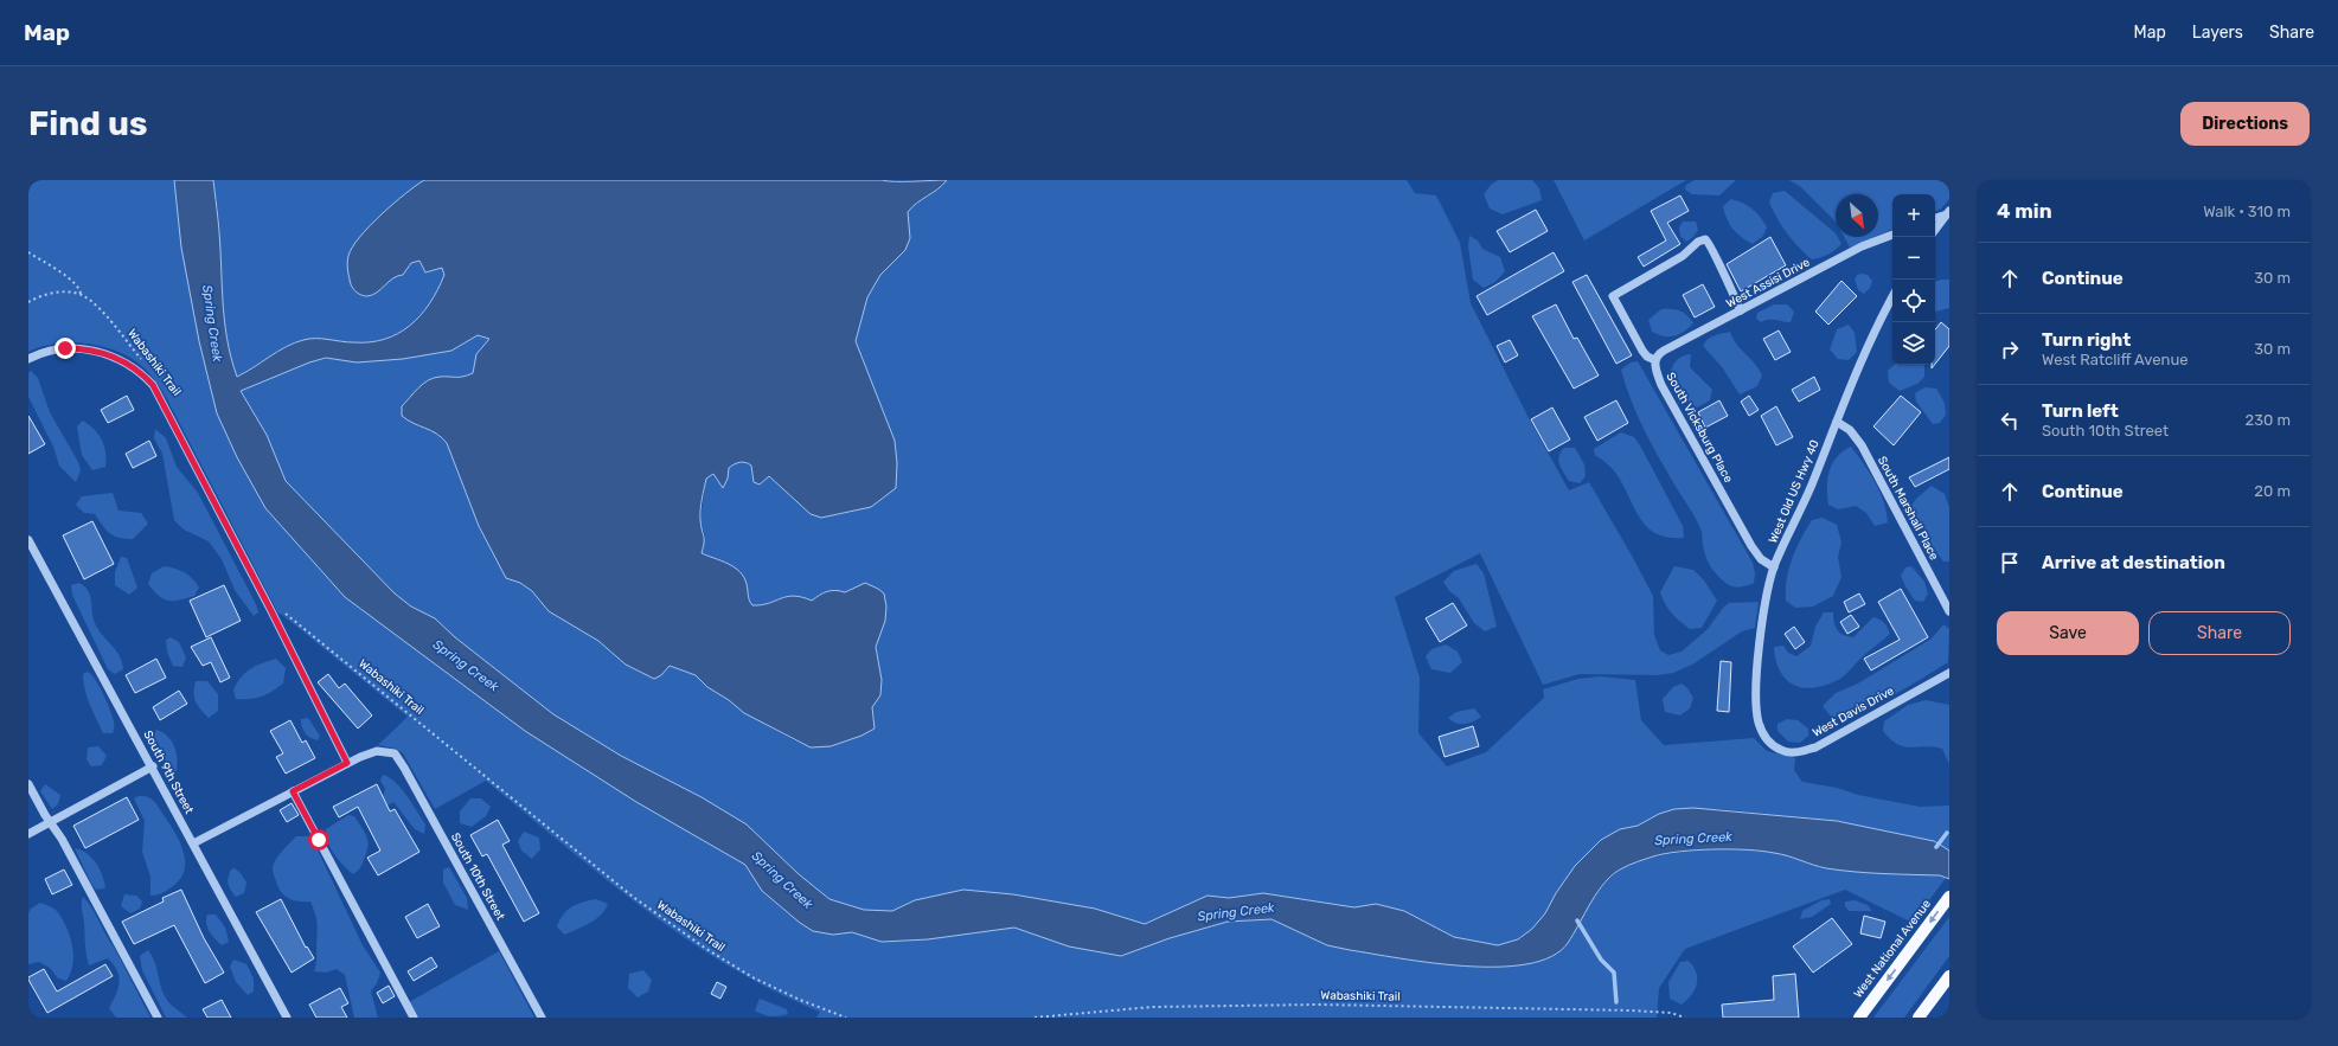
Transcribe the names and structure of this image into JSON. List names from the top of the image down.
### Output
{
  "streets": {
    "main road": ["West National Avenue"],
    "street": [
      "West Assisi Drive",
      "South Vicksburg Place",
      "West Old US Hwy 40",
      "South Marshall Place",
      "West Davis Drive",
      "South 9th Street",
      "South 10th Street"
    ],
    "path": ["Wabashiki Trail"]
  },
  "crossings": [
    ["West Assisi Drive", "South Vicksburg Place"],
    ["South Vicksburg Place", "West Old US Hwy 40"],
    ["West Old US Hwy 40", "South Marshall Place"],
    ["West Old US Hwy 40", "West Davis Drive"]
  ],
  "water": ["Spring Creek"],
  "north": "bottom right",
  "page": {
    "header": "Map",
    "nav": ["Map", "Layers", "Share"],
    "buttons": [
      "Directions",
      ["Save", "Share"]
    ],
    "title": "Find us",
    "heading": ["4 min", "Walk · 310 m"],
    "map_buttons": ["+", "−"],
    "list": [
      ["Continue", "30 m"],
      ["Turn right", "West Ratcliff Avenue", "30 m"],
      ["Turn left", "South 10th Street", "230 m"],
      ["Continue", "20 m"],
      "Arrive at destination"
    ]
  }
}
